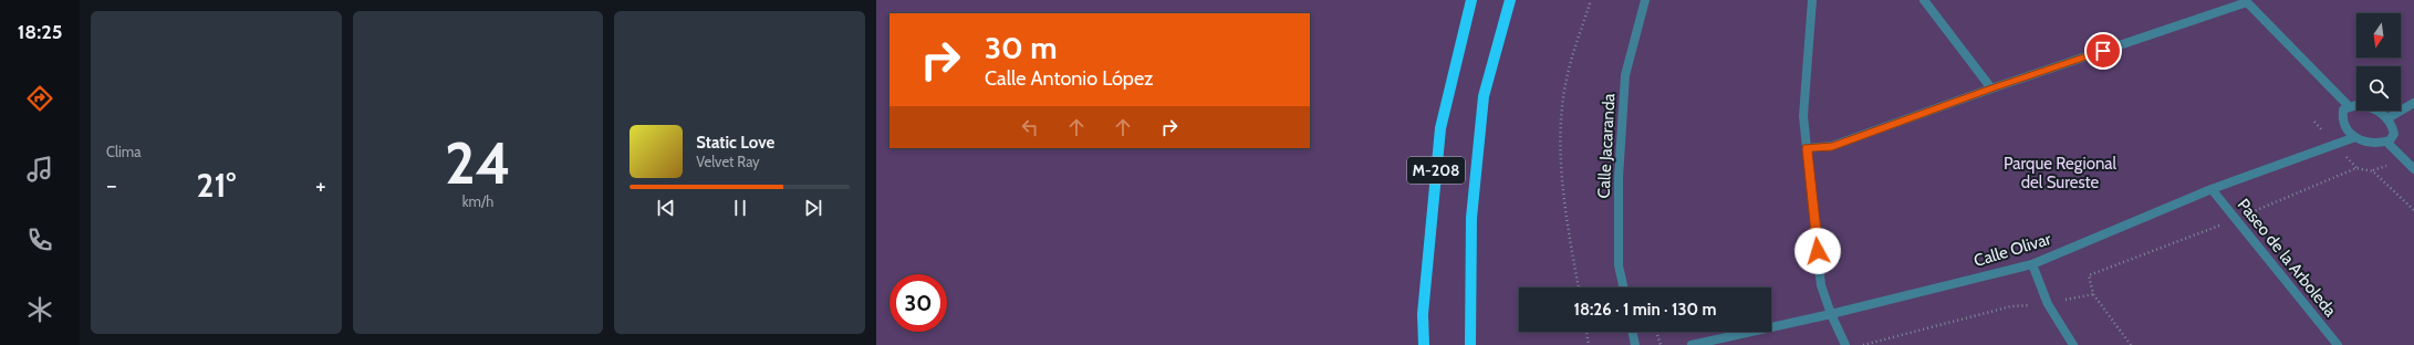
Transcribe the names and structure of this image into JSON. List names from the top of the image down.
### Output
{
  "streets": {
    "main road": ["M-208"],
    "street": ["Calle Jacaranda", "Calle Olivar", "Paseo de la Arboleda"]
  },
  "crossings": [
    ["Calle Olivar", "Paseo de la Arboleda"]
  ],
  "parks": ["Parque Regional del Sureste"],
  "north": "bottom",
  "page": {
    "tabs": "18:25",
    "tile": [
      "Clima",
      ["24", "km/h"]
    ],
    "turn": ["30 m", "Calle Antonio López"],
    "song": ["Static Love", "Velvet Ray"],
    "heat": ["−", "21°", "+"],
    "limit": "30",
    "trip": "18:26 · 1 min · 130 m"
  }
}
